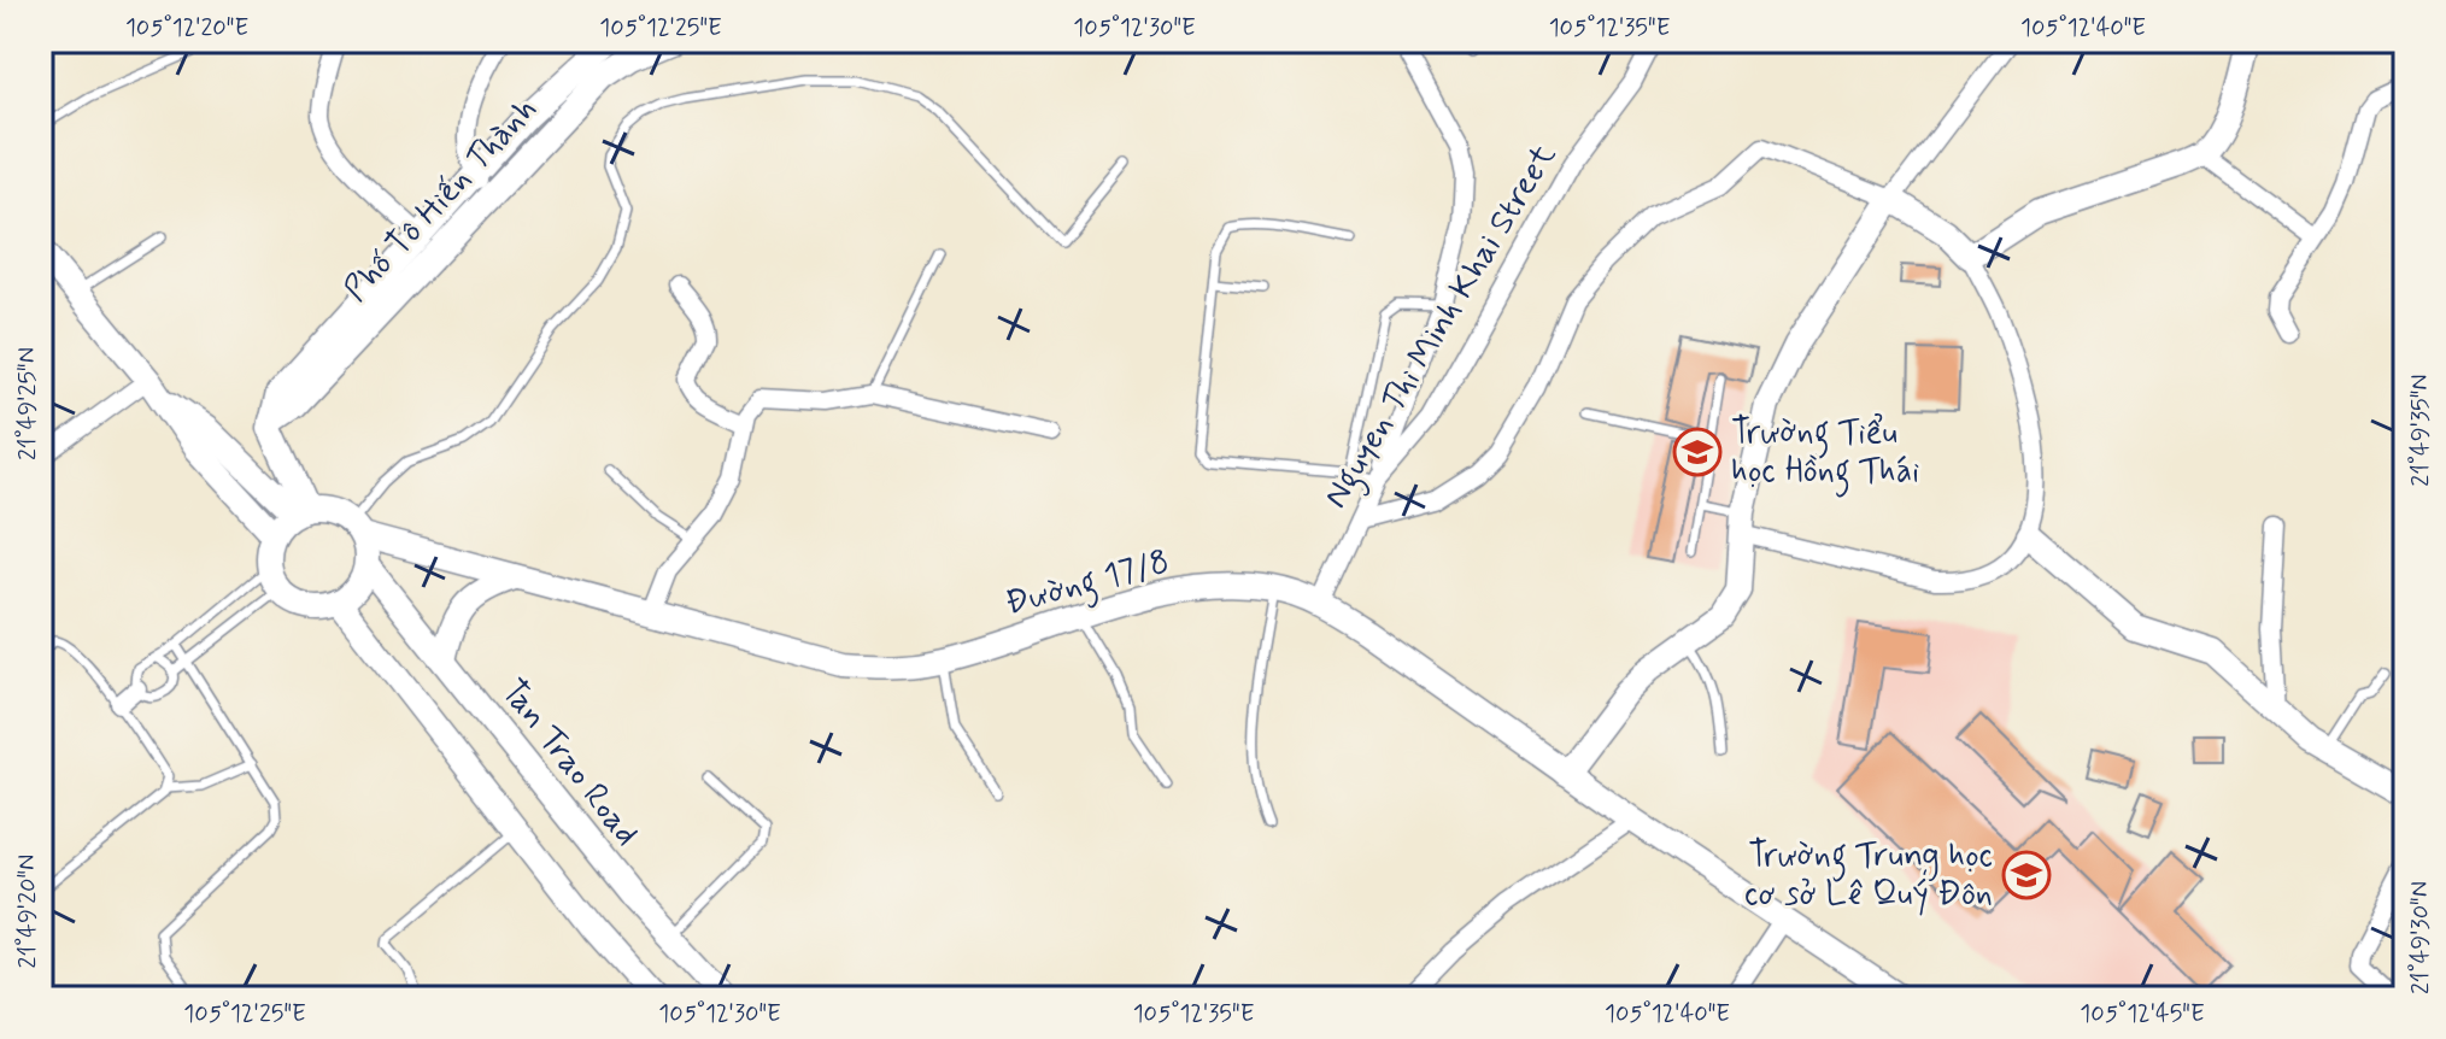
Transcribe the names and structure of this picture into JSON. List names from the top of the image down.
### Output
{
  "streets": {
    "street": [
      "Phố Tô Hiến Thành",
      "Nguyen Thi Minh Khai Street",
      "Đường 17/8",
      "Tan Trao Road"
    ]
  },
  "crossings": [
    ["Nguyen Thi Minh Khai Street", "Đường 17/8"],
    ["Đường 17/8", "Tan Trao Road"]
  ],
  "places": {
    "school or university": ["Trường Tiểu học Hồng Thái", "Trường Trung học cơ sở Lê Quý Đôn"]
  },
  "coordinates": [
    "105°12'20\"E",
    "105°12'25\"E",
    "105°12'30\"E",
    "105°12'35\"E",
    "105°12'40\"E",
    "21°49'25\"N",
    "21°49'35\"N",
    "21°49'20\"N",
    "21°49'30\"N",
    "105°12'45\"E"
  ]
}
